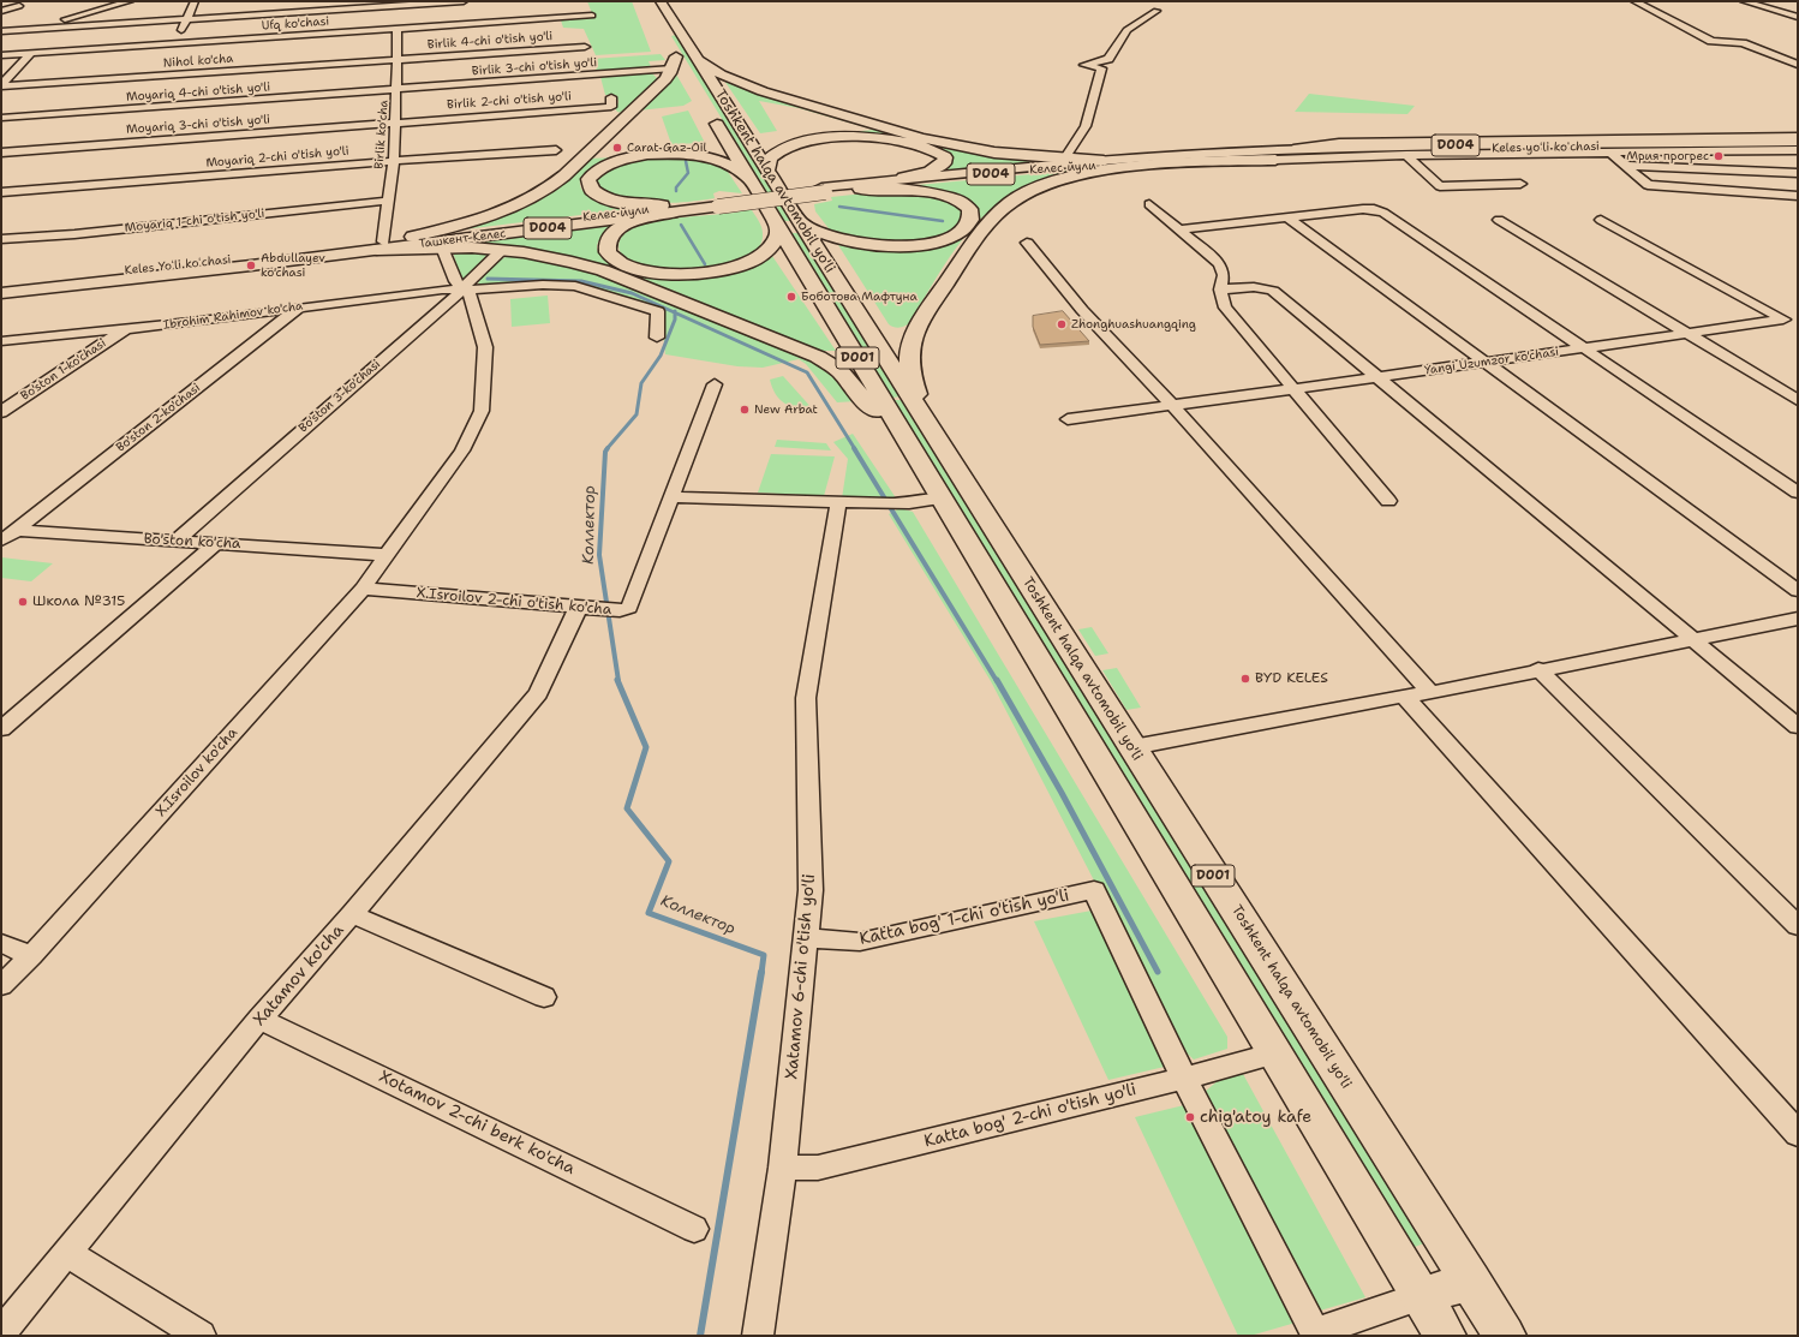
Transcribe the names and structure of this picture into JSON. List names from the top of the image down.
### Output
{
  "streets": {
    "highway": ["Toshkent halqa avtomobil yo'li", "D001"],
    "main road": [
      "D004",
      "Keles yoʻli koʻchasi",
      "Келес йули",
      "Ташкент-Келес",
      "Keles Yoʻli koʻchasi"
    ],
    "street": [
      "Ufq ko'chasi",
      "Birlik 4-chi o'tish yo'li",
      "Nihol ko'cha",
      "Birlik 3-chi o'tish yo'li",
      "Moyariq 4-chi o'tish yo'li",
      "Birlik 2-chi o'tish yo'li",
      "Moyariq 3-chi o'tish yo'li",
      "Birlik ko'cha",
      "Moyariq 2-chi o'tish yo'li",
      "Moyariq 1-chi o'tish yo'li",
      "Ibrohim Rahimov ko'cha",
      "Yangi Uzumzor ko'chasi",
      "Bo'ston 1-ko'chasi",
      "Bo'ston 3-ko'chasi",
      "Bo'ston 2-ko'chasi",
      "Bo'ston ko'cha",
      "X.Isroilov 2-chi o'tish ko'cha",
      "X.Isroilov ko'cha",
      "Katta bog' 1-chi o'tish yo'li",
      "Xatamov ko'cha",
      "Xatamov 6-chi o'tish yo'li",
      "Katta bog' 2-chi o'tish yo'li",
      "Xotamov 2-chi berk ko'cha"
    ]
  },
  "crossings": [
    ["Ufq ko'chasi", "Birlik ko'cha"],
    ["Birlik 4-chi o'tish yo'li", "Nihol ko'cha"],
    ["Birlik 4-chi o'tish yo'li", "Birlik ko'cha"],
    ["Nihol ko'cha", "Birlik ko'cha"],
    ["Birlik 3-chi o'tish yo'li", "Moyariq 4-chi o'tish yo'li"],
    ["Birlik 3-chi o'tish yo'li", "Birlik ko'cha"],
    ["Moyariq 4-chi o'tish yo'li", "Birlik ko'cha"],
    ["Birlik 2-chi o'tish yo'li", "Moyariq 3-chi o'tish yo'li"],
    ["Birlik 2-chi o'tish yo'li", "Birlik ko'cha"],
    ["Moyariq 3-chi o'tish yo'li", "Birlik ko'cha"],
    ["Birlik ko'cha", "Moyariq 2-chi o'tish yo'li"],
    ["Birlik ko'cha", "Moyariq 1-chi o'tish yo'li"],
    ["Birlik ko'cha", "Ташкент-Келес"],
    ["Birlik ko'cha", "Keles Yoʻli koʻchasi"],
    ["D004", "Келес йули"],
    ["D004", "Ташкент-Келес"],
    ["Keles yoʻli koʻchasi", "Келес йули"],
    ["Toshkent halqa avtomobil yo'li", "Katta bog' 2-chi o'tish yo'li"],
    ["Ташкент-Келес", "Keles Yoʻli koʻchasi"],
    ["Ibrohim Rahimov ko'cha", "Bo'ston 1-ko'chasi"],
    ["Ibrohim Rahimov ko'cha", "Bo'ston 3-ko'chasi"],
    ["Ibrohim Rahimov ko'cha", "Bo'ston 2-ko'chasi"],
    ["Ibrohim Rahimov ko'cha", "X.Isroilov ko'cha"],
    ["Bo'ston 3-ko'chasi", "Bo'ston ko'cha"],
    ["Bo'ston 3-ko'chasi", "X.Isroilov ko'cha"],
    ["Bo'ston 2-ko'chasi", "Bo'ston ko'cha"],
    ["Bo'ston ko'cha", "X.Isroilov ko'cha"],
    ["X.Isroilov 2-chi o'tish ko'cha", "X.Isroilov ko'cha"],
    ["X.Isroilov 2-chi o'tish ko'cha", "Xatamov ko'cha"],
    ["Katta bog' 1-chi o'tish yo'li", "Xatamov 6-chi o'tish yo'li"],
    ["Katta bog' 1-chi o'tish yo'li", "Katta bog' 2-chi o'tish yo'li"],
    ["Xatamov ko'cha", "Xotamov 2-chi berk ko'cha"],
    ["Xatamov 6-chi o'tish yo'li", "Katta bog' 2-chi o'tish yo'li"]
  ],
  "water": ["Коллектор"],
  "places": [
    "Carat Gaz-Oil",
    "Мрия прогрес",
    "Abdullayev ko'chasi",
    "Боботова Мафтуна",
    "Zhonghuashuangqing",
    "New Arbat",
    "Школа №315",
    "BYD KELES",
    "chig'atoy kafe"
  ]
}
